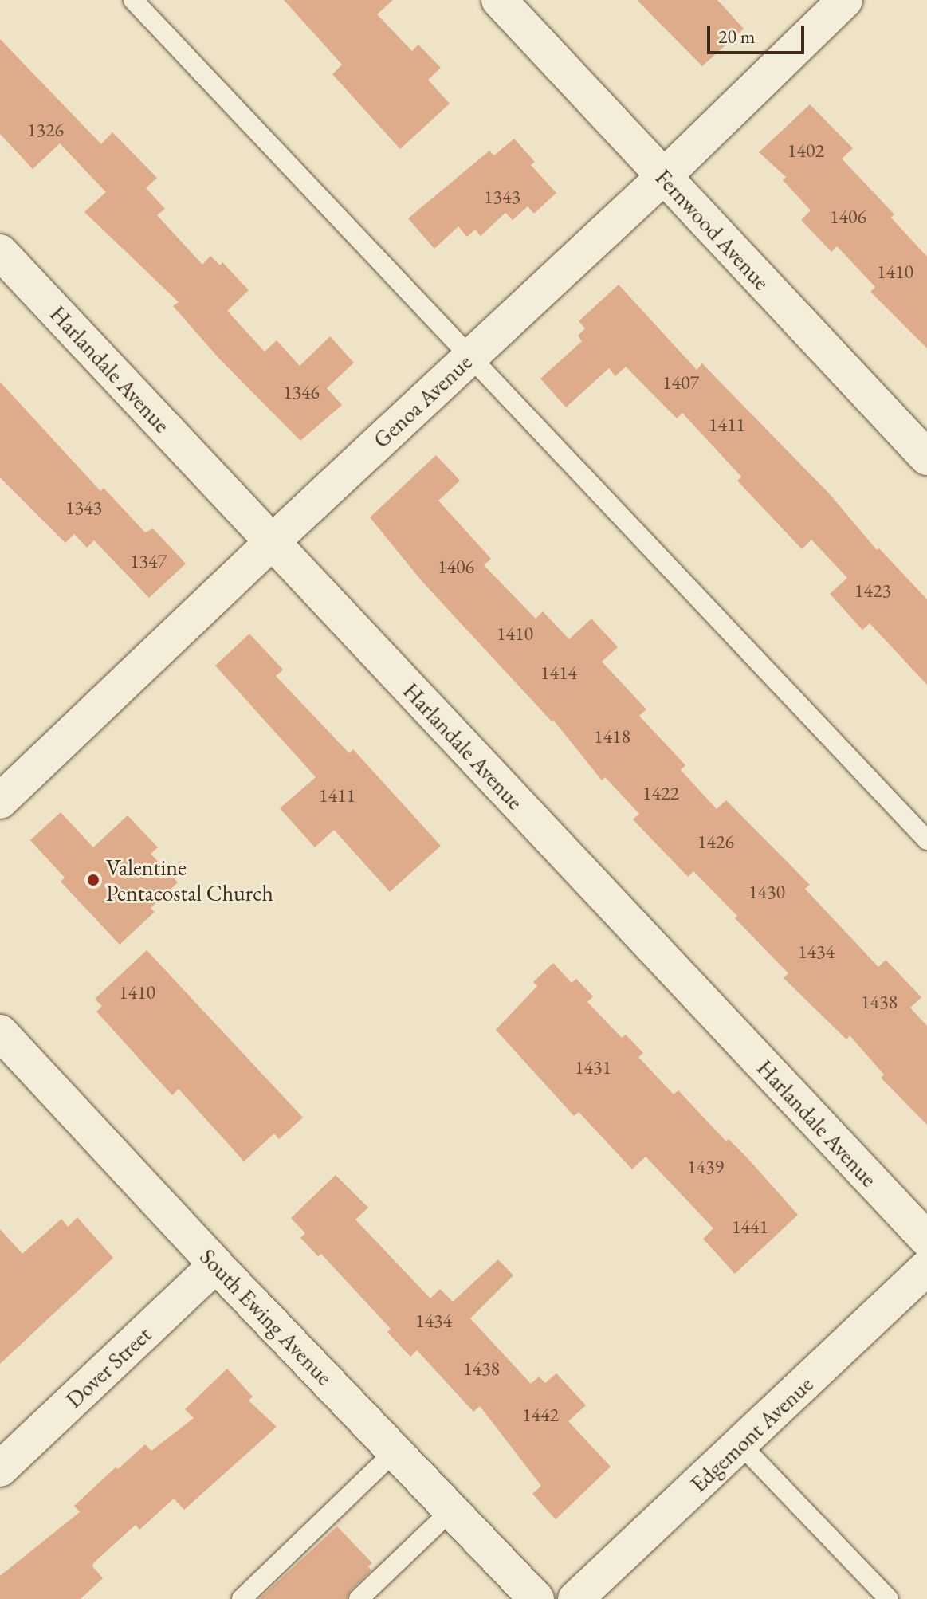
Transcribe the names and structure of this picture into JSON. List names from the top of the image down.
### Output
{
  "streets": {
    "street": [
      "Fernwood Avenue",
      "Harlandale Avenue",
      "Genoa Avenue",
      "South Ewing Avenue",
      "Dover Street",
      "Edgemont Avenue"
    ]
  },
  "crossings": [
    ["Fernwood Avenue", "Genoa Avenue"],
    ["Harlandale Avenue", "Genoa Avenue"],
    ["South Ewing Avenue", "Dover Street"]
  ],
  "places": ["Valentine Pentacostal Church"],
  "house_numbers": [
    "1326",
    "1402",
    "1343",
    "1406",
    "1410",
    "1407",
    "1346",
    "1411",
    "1343",
    "1347",
    "1406",
    "1423",
    "1410",
    "1414",
    "1418",
    "1422",
    "1411",
    "1426",
    "1430",
    "1434",
    "1410",
    "1438",
    "1431",
    "1439",
    "1441",
    "1434",
    "1438",
    "1442"
  ],
  "scale_bar": "20 m"
}
